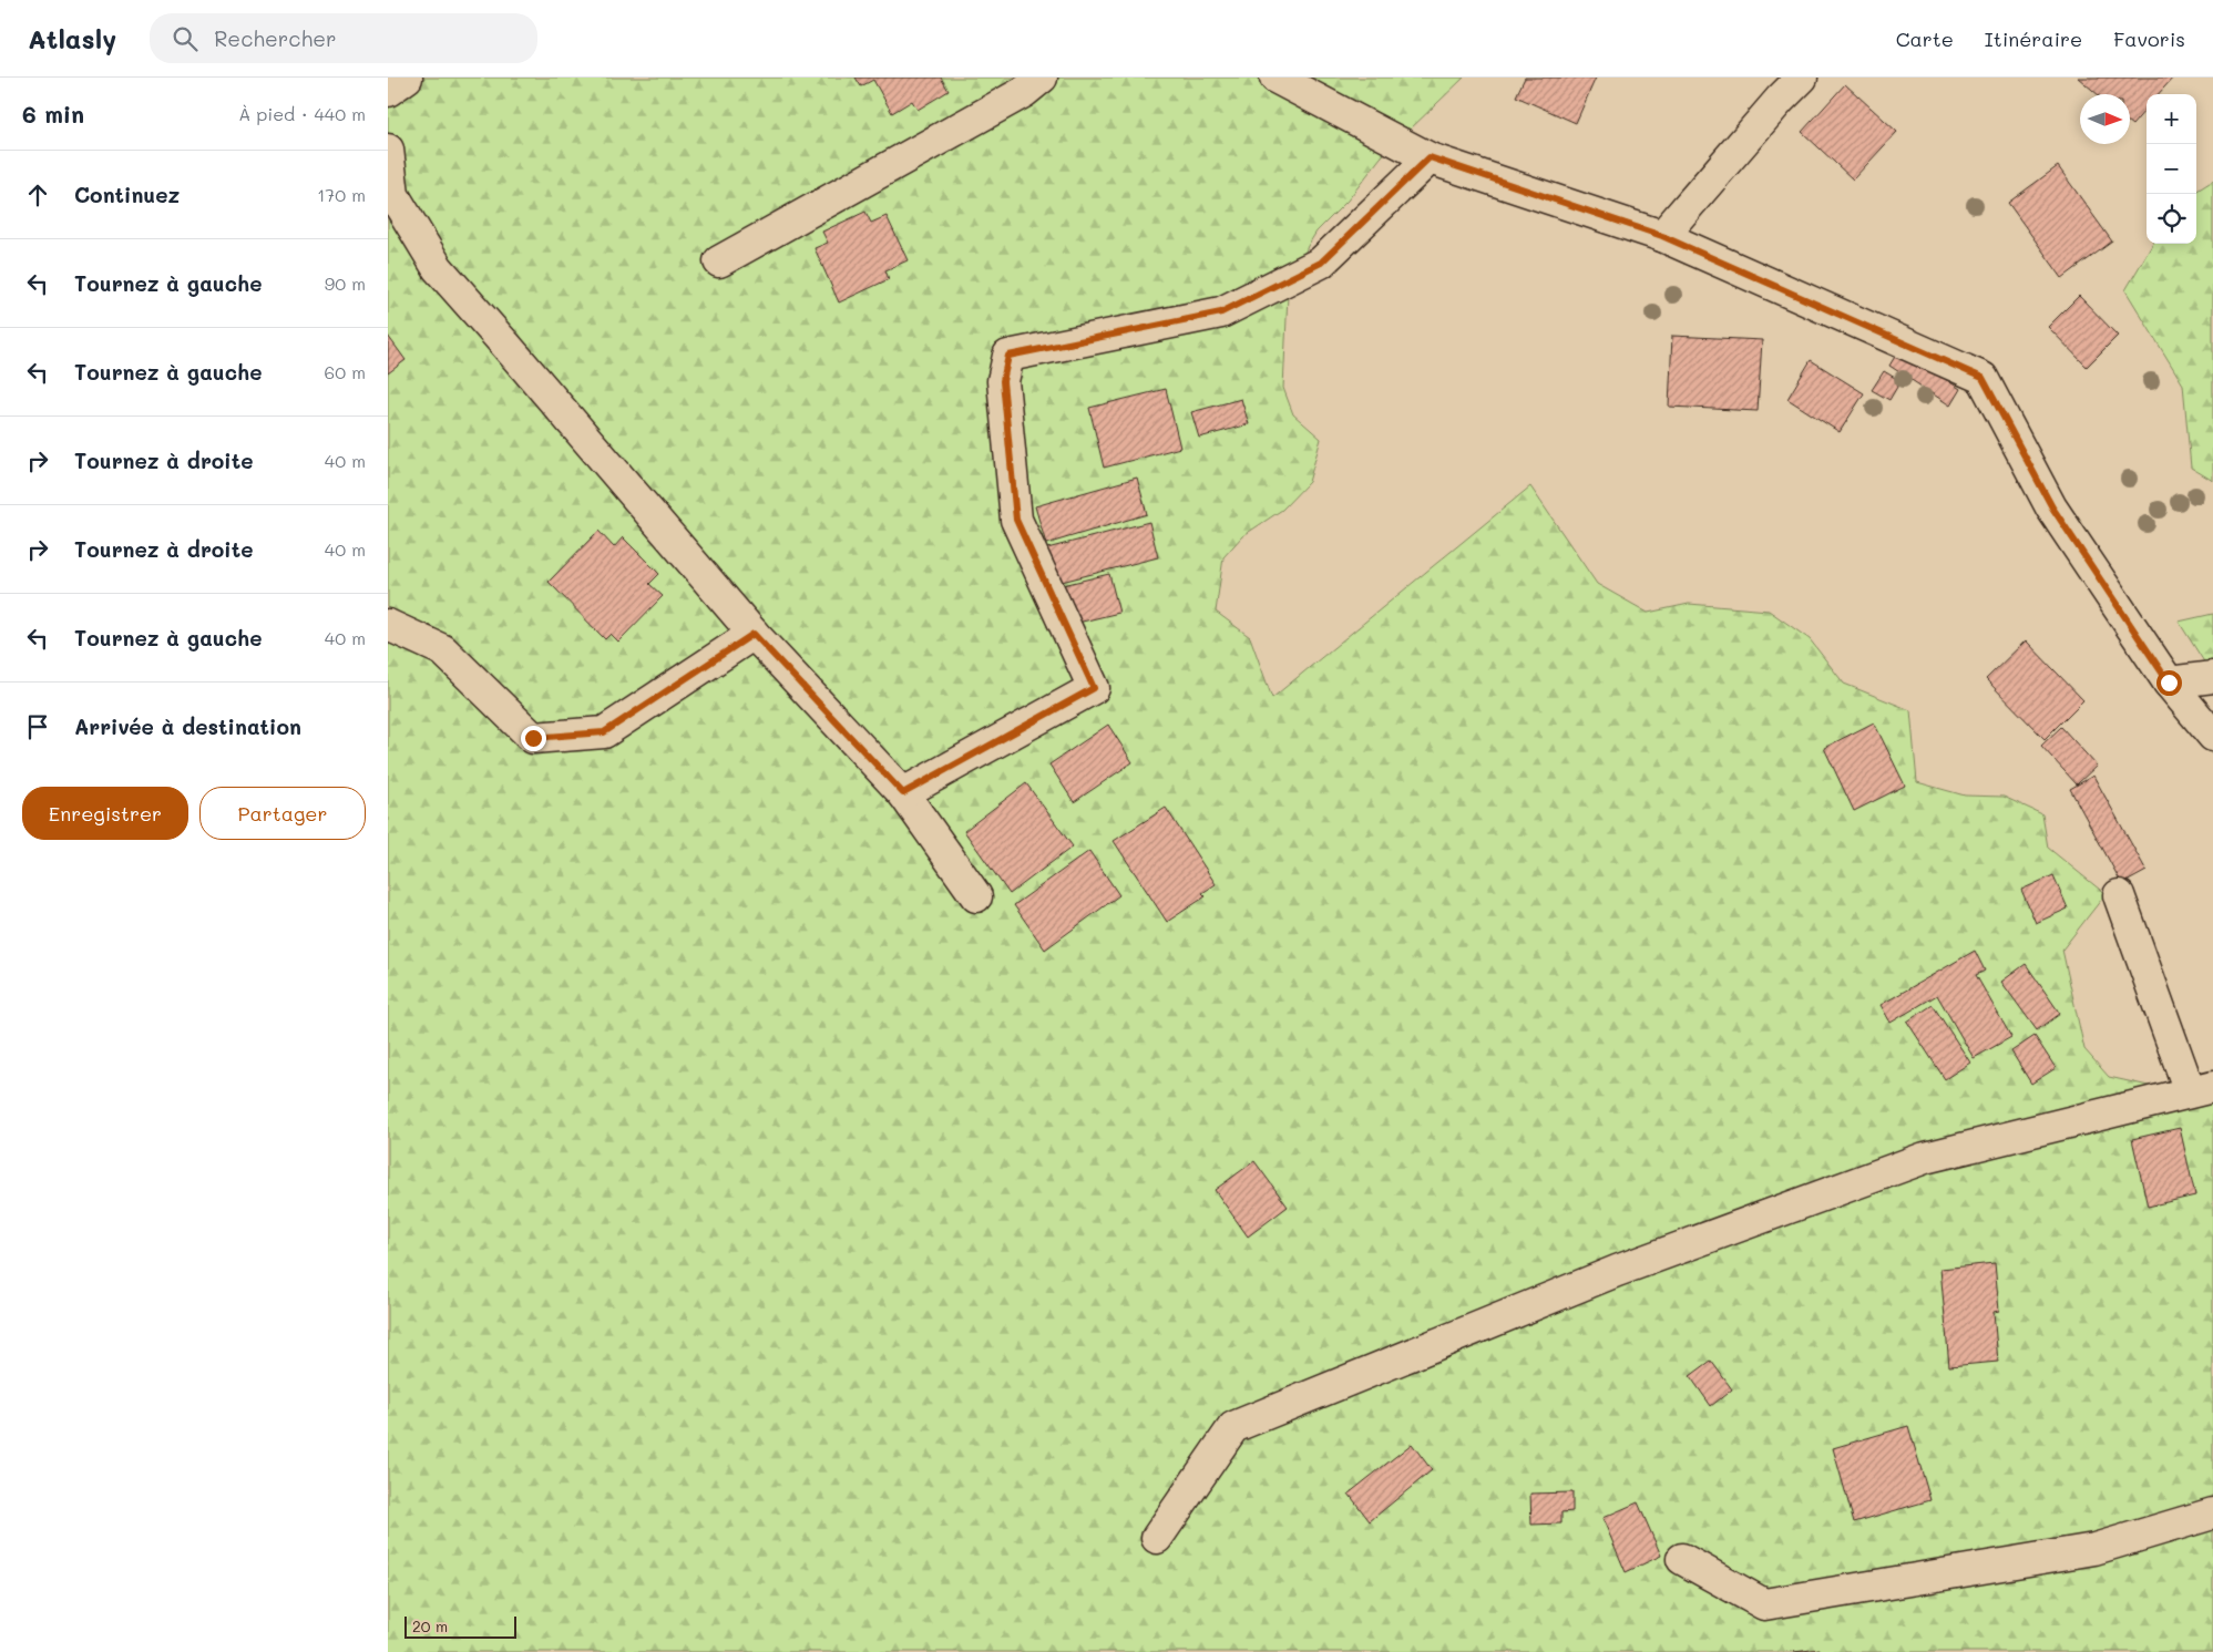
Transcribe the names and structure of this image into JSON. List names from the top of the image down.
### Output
{
  "scale_bar": "20 m",
  "north": "right",
  "page": {
    "header": "Atlasly",
    "search": "Rechercher",
    "nav": ["Carte", "Itinéraire", "Favoris"],
    "heading": ["6 min", "À pied · 440 m"],
    "map_buttons": ["+", "−"],
    "list": [
      ["Continuez", "170 m"],
      ["Tournez à gauche", "90 m"],
      ["Tournez à gauche", "60 m"],
      ["Tournez à droite", "40 m"],
      ["Tournez à droite", "40 m"],
      ["Tournez à gauche", "40 m"],
      "Arrivée à destination"
    ],
    "buttons": ["Enregistrer", "Partager"],
    "scale": "20 m"
  }
}
